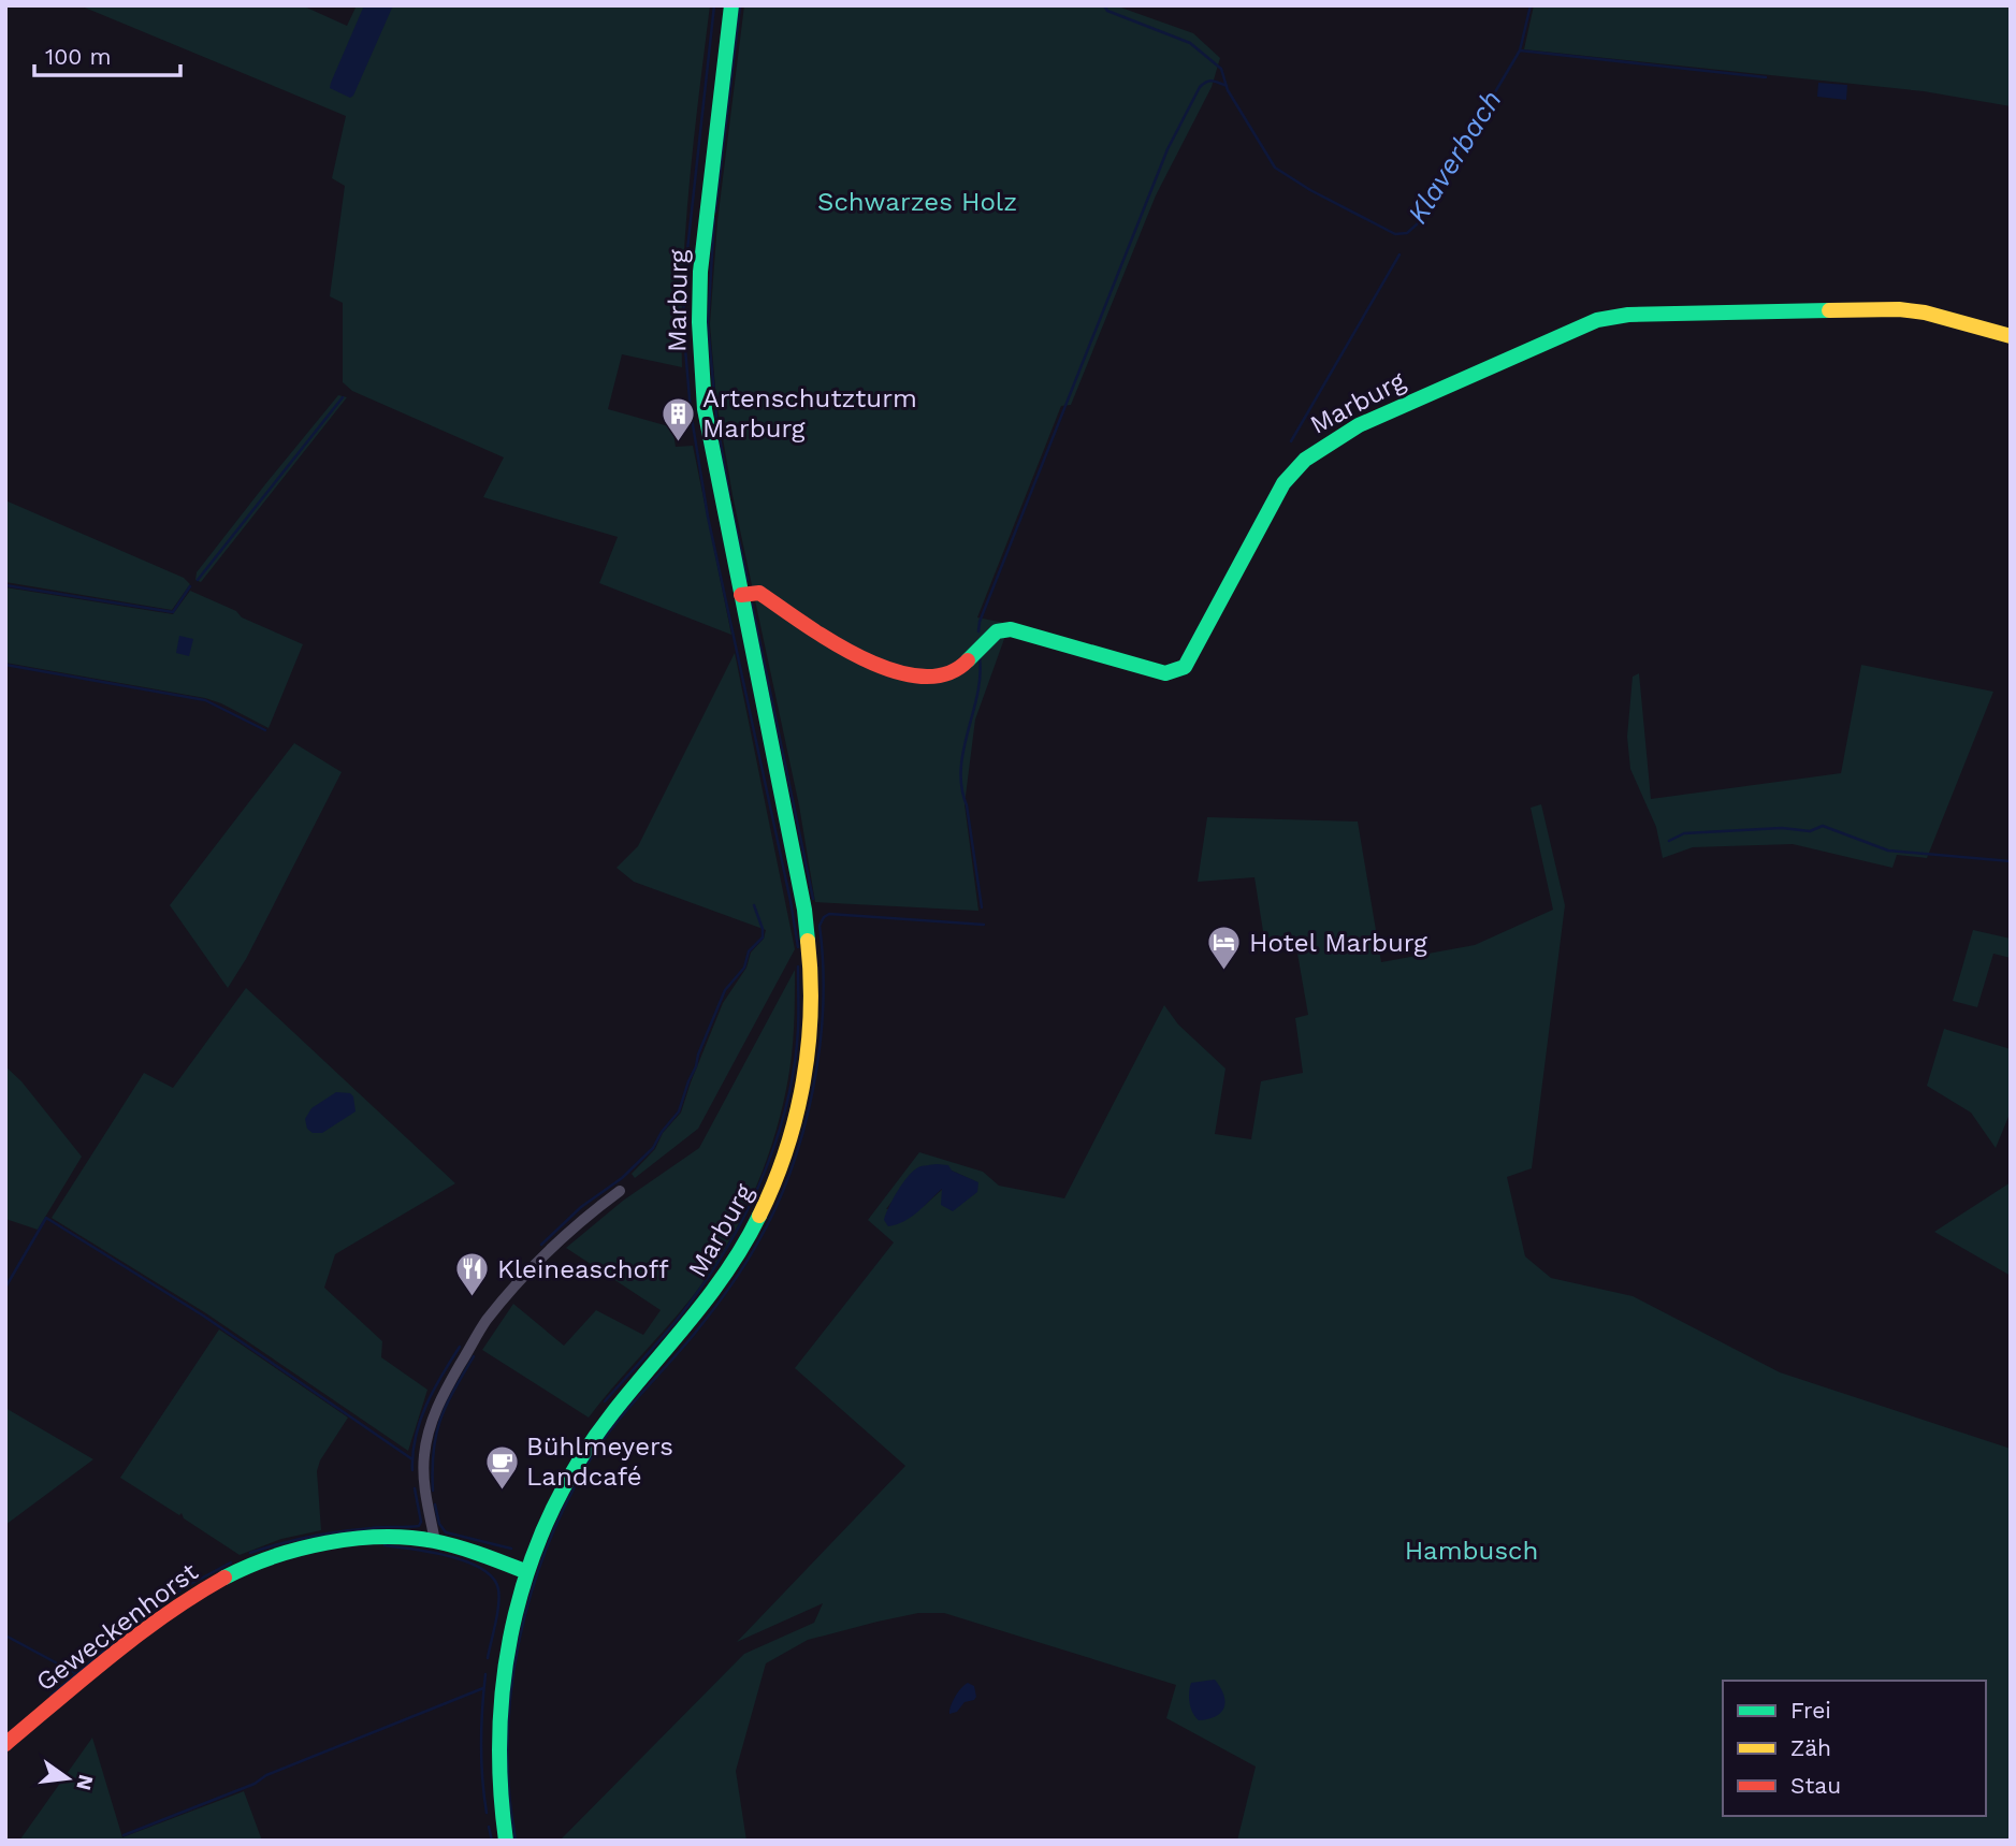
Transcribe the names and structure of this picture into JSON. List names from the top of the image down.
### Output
{
  "streets": {
    "street": ["Marburg", "Geweckenhorst"]
  },
  "crossings": [
    ["Marburg", "Geweckenhorst"]
  ],
  "water": ["Klaverbach"],
  "parks": ["Schwarzes Holz", "Hambusch"],
  "places": {
    "building": ["Artenschutzturm Marburg"],
    "hotel": ["Hotel Marburg"],
    "restaurant": ["Kleineaschoff"],
    "cafe": ["Bühlmeyers Landcafé"]
  },
  "legend": ["Frei", "Zäh", "Stau"],
  "scale_bar": "100 m",
  "north": "right"
}
